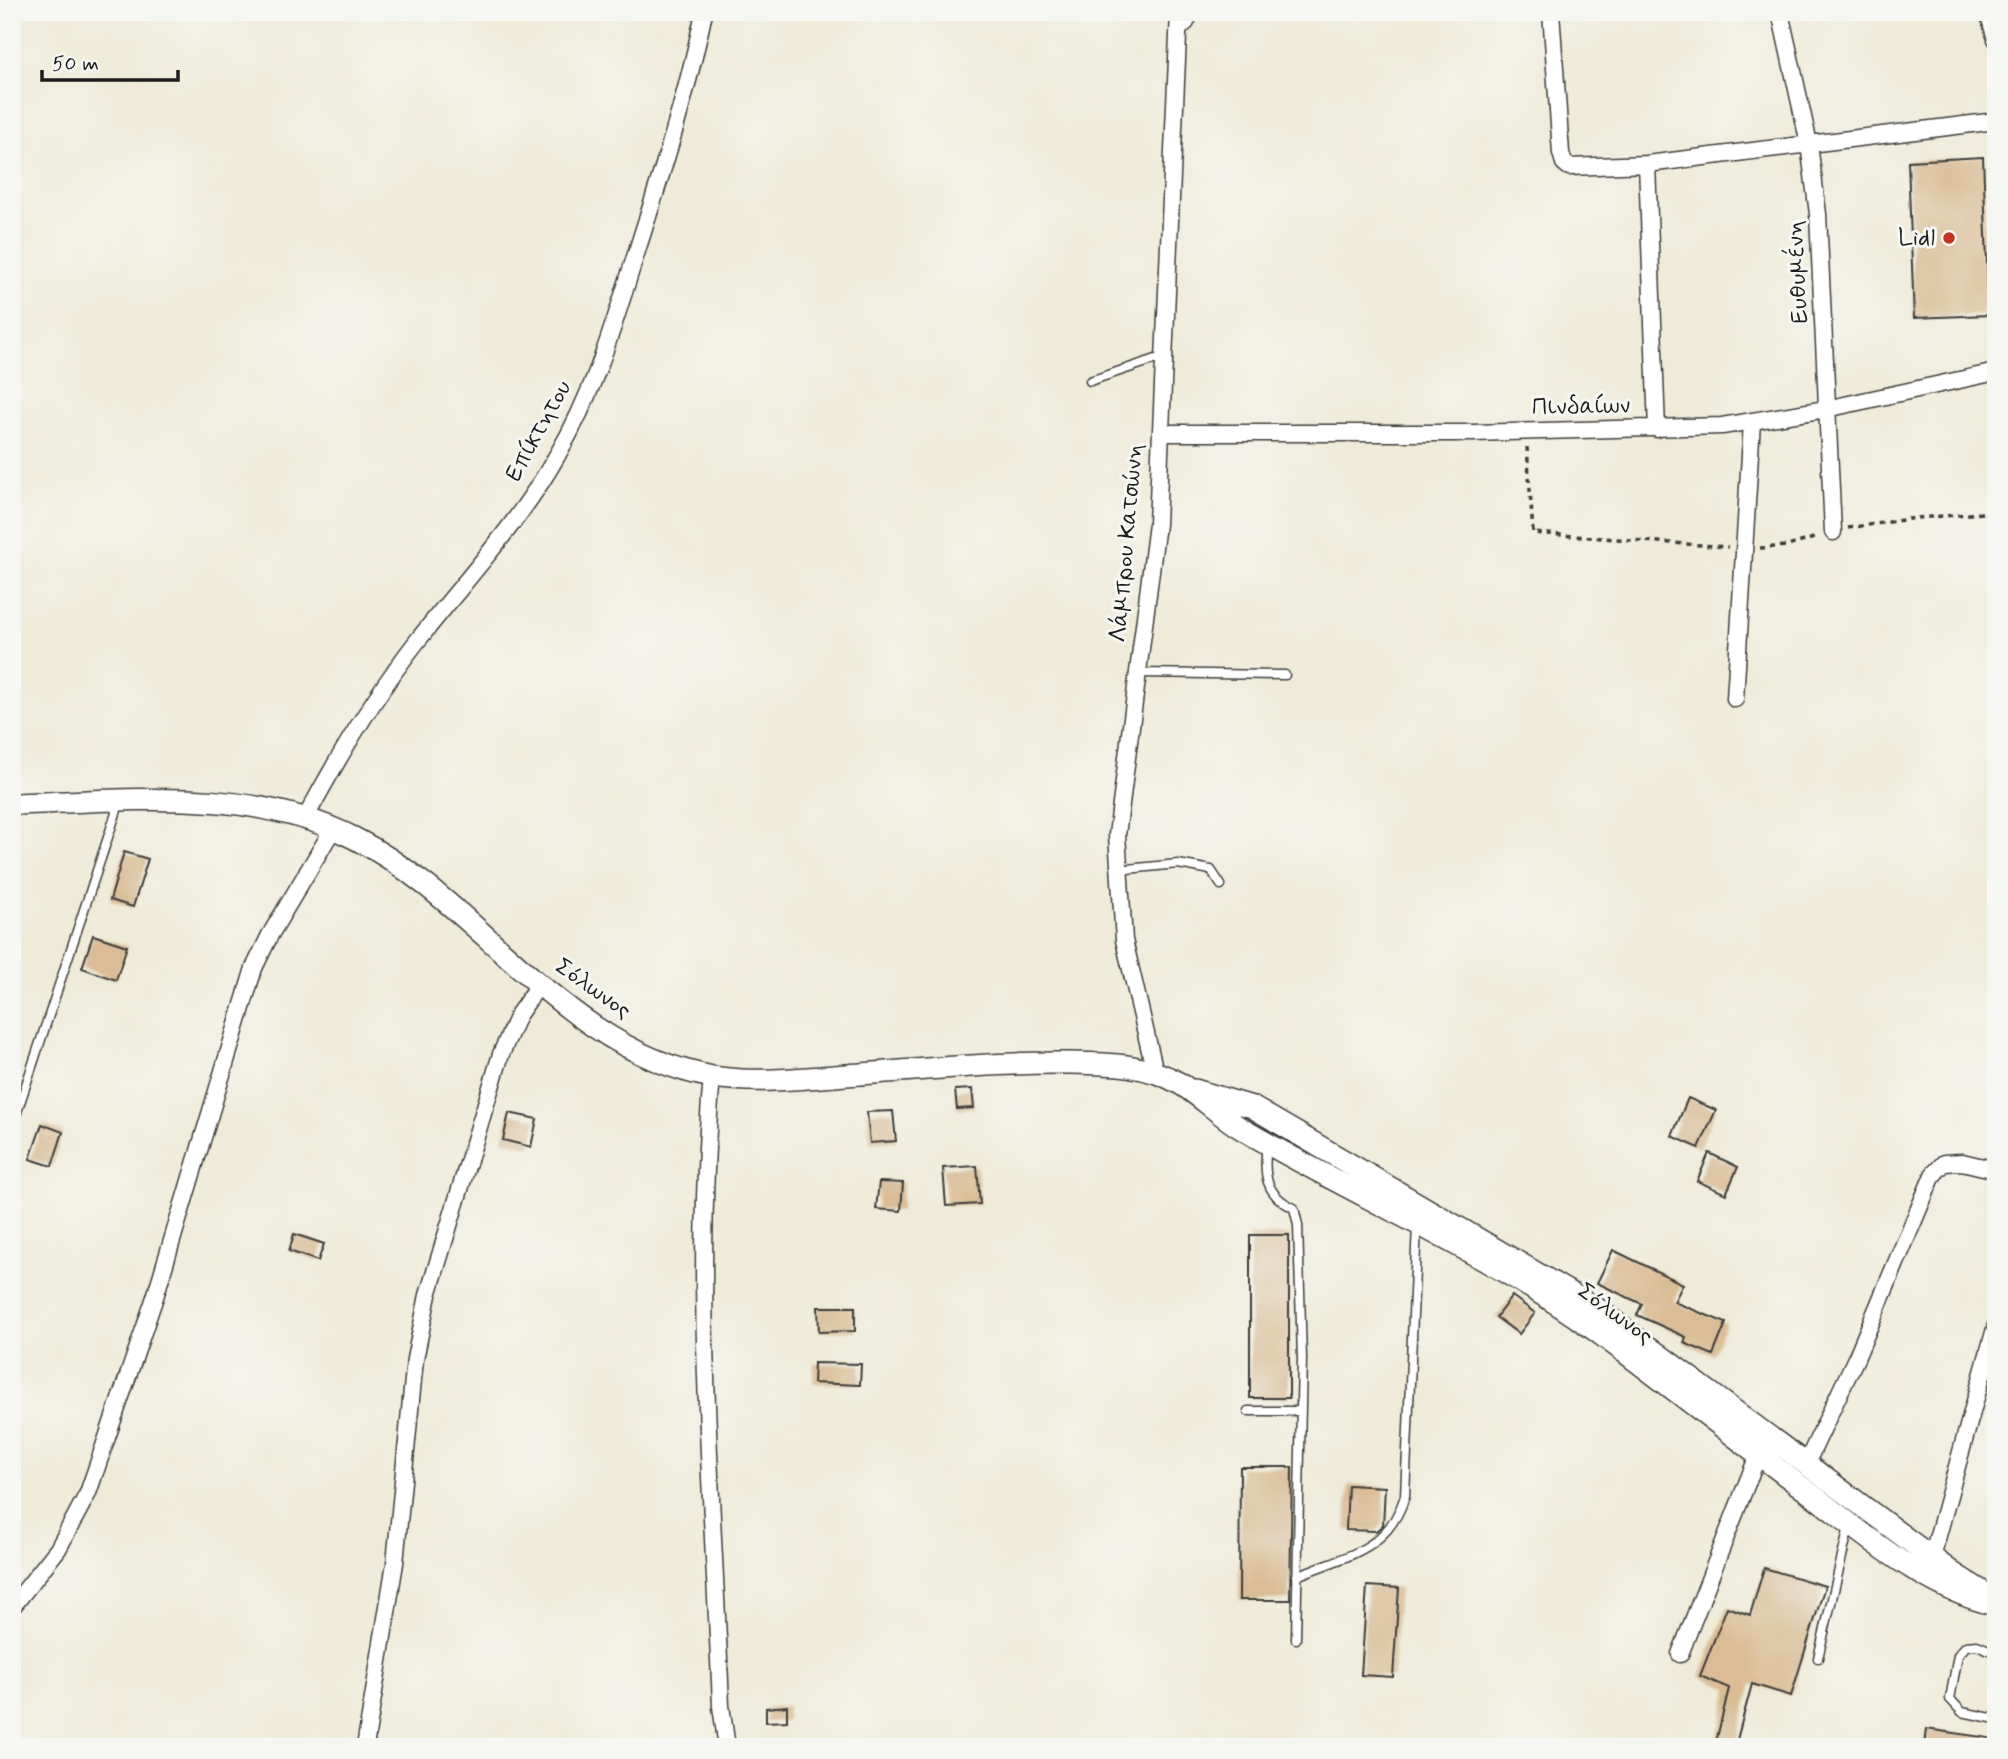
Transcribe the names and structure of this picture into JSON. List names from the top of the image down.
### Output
{
  "streets": {
    "street": [
      "Ευθυμένη",
      "Πινδαίων",
      "Επίκτητου",
      "Λάμπρου Κατσώνη",
      "Σόλωνος"
    ]
  },
  "crossings": [
    ["Ευθυμένη", "Πινδαίων"],
    ["Πινδαίων", "Λάμπρου Κατσώνη"],
    ["Επίκτητου", "Σόλωνος"],
    ["Λάμπρου Κατσώνη", "Σόλωνος"]
  ],
  "places": ["Lidl"],
  "scale_bar": "50 m"
}
